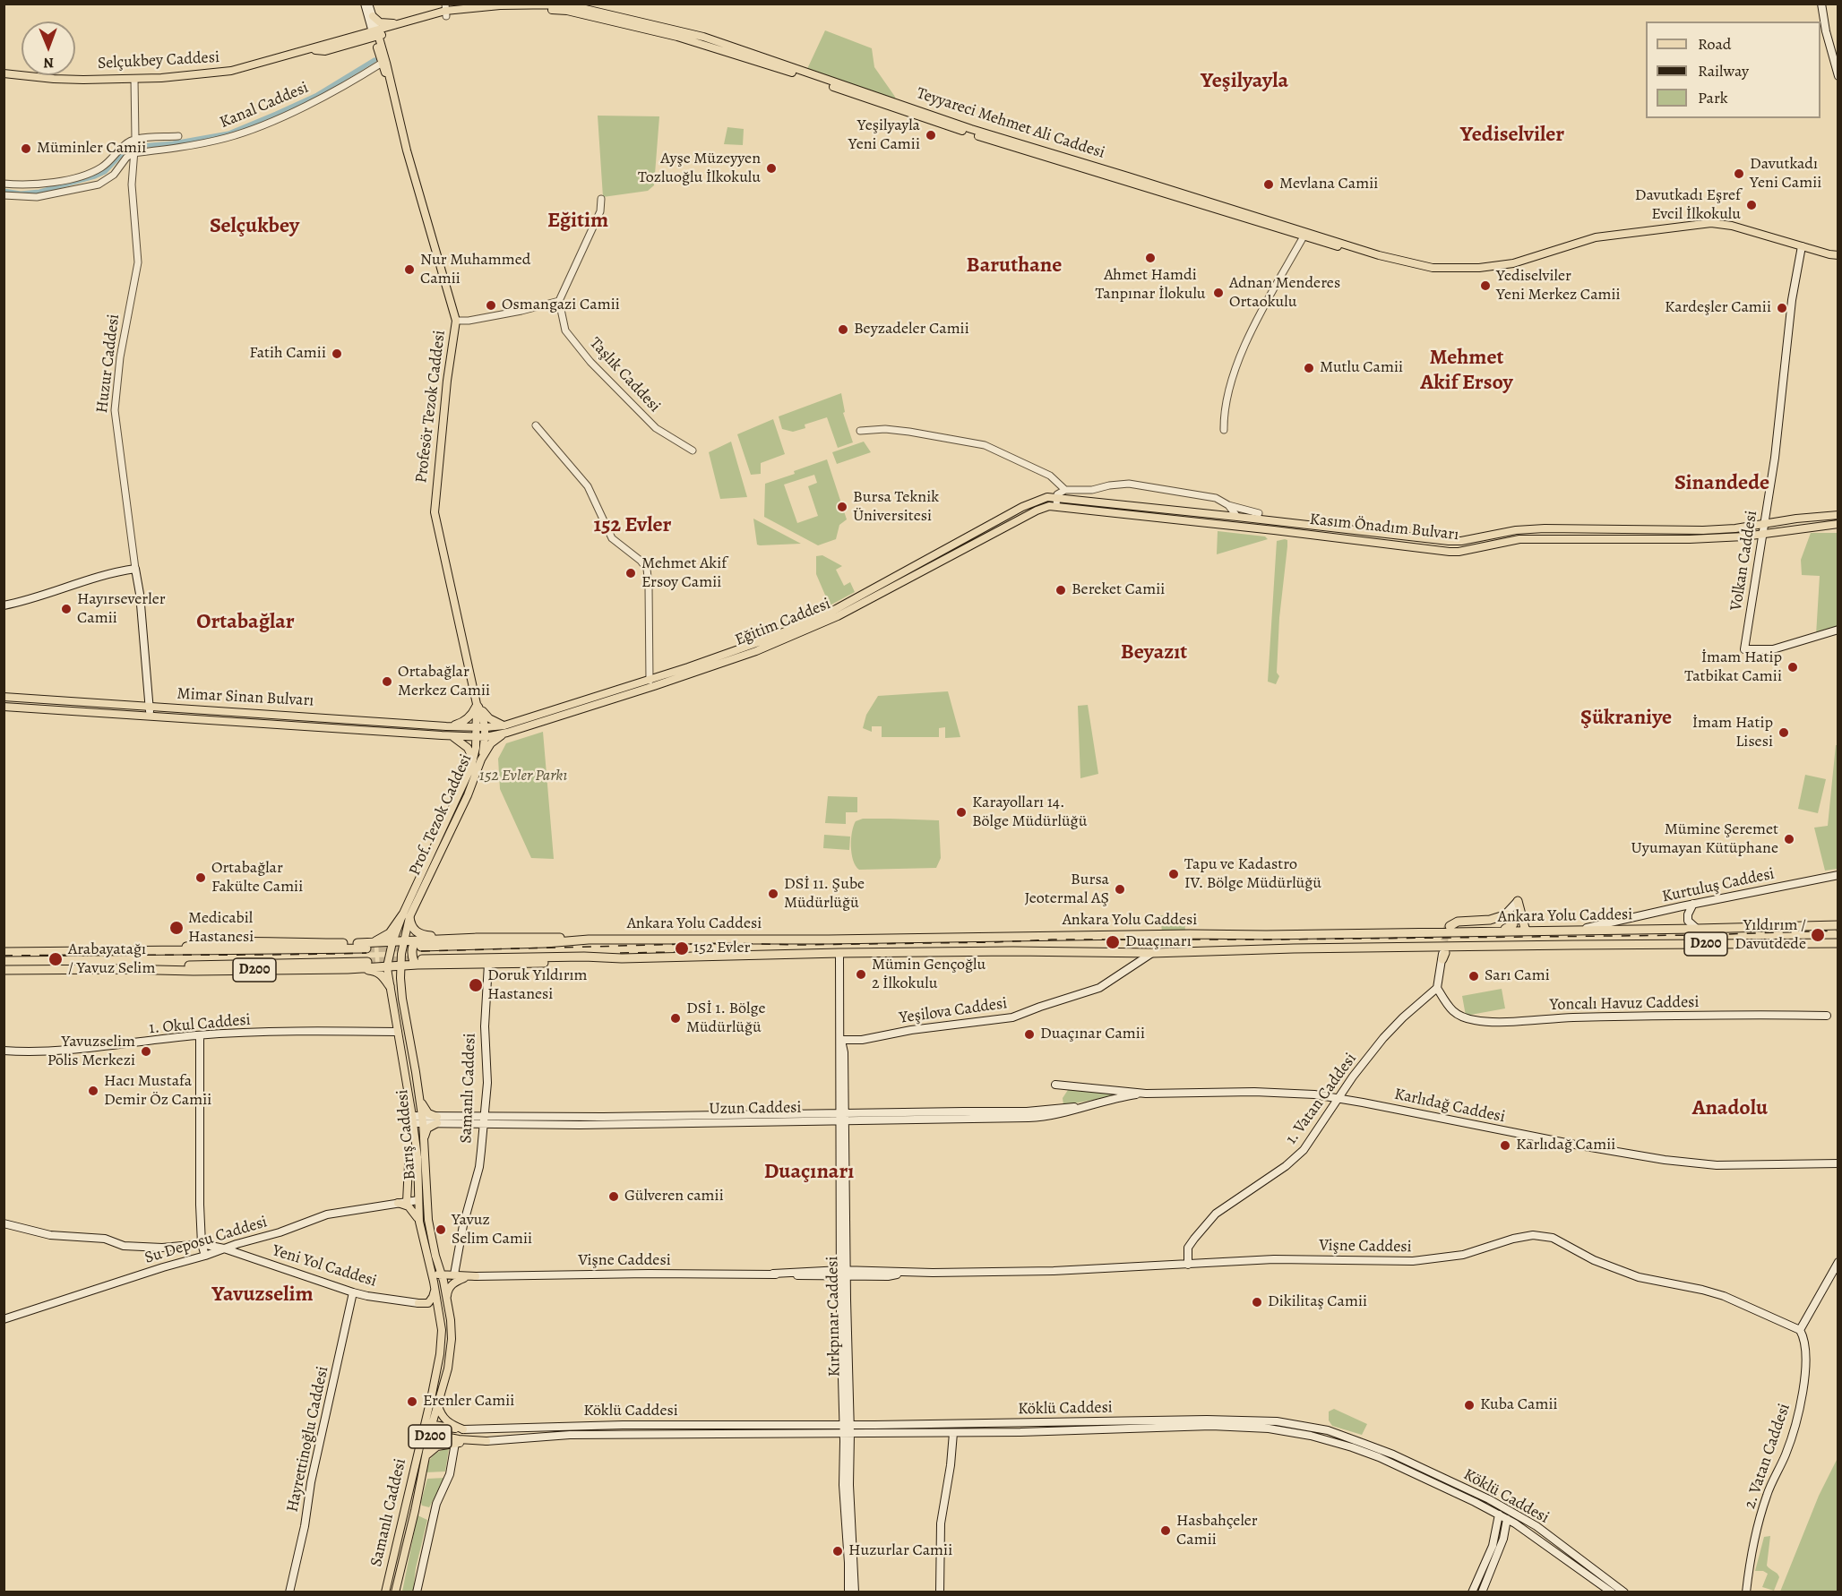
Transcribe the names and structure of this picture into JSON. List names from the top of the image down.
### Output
{
  "streets": {
    "highway": ["Ankara Yolu Caddesi", "D200"],
    "main road": [
      "Selçukbey Caddesi",
      "Teyyareci Mehmet Ali Caddesi",
      "Huzur Caddesi",
      "Profesör Tezok Caddesi",
      "Kasım Önadım Bulvarı",
      "Volkan Caddesi",
      "Eğitim Caddesi",
      "Mimar Sinan Bulvarı",
      "Prof. Tezok Caddesi",
      "Kurtuluş Caddesi",
      "Yoncalı Havuz Caddesi",
      "Yeşilova Caddesi",
      "1. Okul Caddesi",
      "Samanlı Caddesi",
      "1. Vatan Caddesi",
      "Karlıdağ Caddesi",
      "Uzun Caddesi",
      "Barış Caddesi",
      "Su Deposu Caddesi",
      "Vişne Caddesi",
      "Yeni Yol Caddesi",
      "Kırkpınar Caddesi",
      "Köklü Caddesi",
      "Hayrettinoğlu Caddesi",
      "2. Vatan Caddesi"
    ],
    "street": ["Kanal Caddesi", "Taşlık Caddesi"]
  },
  "crossings": [
    ["Selçukbey Caddesi", "Teyyareci Mehmet Ali Caddesi"],
    ["Selçukbey Caddesi", "Huzur Caddesi"],
    ["Kanal Caddesi", "Huzur Caddesi"],
    ["Teyyareci Mehmet Ali Caddesi", "Volkan Caddesi"],
    ["Huzur Caddesi", "Mimar Sinan Bulvarı"],
    ["Profesör Tezok Caddesi", "Prof. Tezok Caddesi"],
    ["Kasım Önadım Bulvarı", "Volkan Caddesi"],
    ["Kasım Önadım Bulvarı", "Eğitim Caddesi"],
    ["Eğitim Caddesi", "Mimar Sinan Bulvarı"],
    ["Eğitim Caddesi", "Prof. Tezok Caddesi"],
    ["Mimar Sinan Bulvarı", "Prof. Tezok Caddesi"],
    ["Prof. Tezok Caddesi", "Barış Caddesi"],
    ["Kurtuluş Caddesi", "Ankara Yolu Caddesi"],
    ["Ankara Yolu Caddesi", "D200"],
    ["Ankara Yolu Caddesi", "Yeşilova Caddesi"],
    ["Ankara Yolu Caddesi", "Kırkpınar Caddesi"],
    ["D200", "Samanlı Caddesi"],
    ["D200", "Barış Caddesi"],
    ["Yoncalı Havuz Caddesi", "1. Vatan Caddesi"],
    ["Yeşilova Caddesi", "Kırkpınar Caddesi"],
    ["1. Okul Caddesi", "Barış Caddesi"],
    ["Samanlı Caddesi", "Uzun Caddesi"],
    ["Samanlı Caddesi", "Barış Caddesi"],
    ["1. Vatan Caddesi", "Karlıdağ Caddesi"],
    ["1. Vatan Caddesi", "Vişne Caddesi"],
    ["Karlıdağ Caddesi", "Uzun Caddesi"],
    ["Uzun Caddesi", "Barış Caddesi"],
    ["Uzun Caddesi", "Kırkpınar Caddesi"],
    ["Barış Caddesi", "Su Deposu Caddesi"],
    ["Su Deposu Caddesi", "Yeni Yol Caddesi"],
    ["Vişne Caddesi", "Kırkpınar Caddesi"],
    ["Vişne Caddesi", "2. Vatan Caddesi"],
    ["Yeni Yol Caddesi", "Hayrettinoğlu Caddesi"],
    ["Kırkpınar Caddesi", "Köklü Caddesi"]
  ],
  "districts": [
    "Yeşilyayla",
    "Yediselviler",
    "Eğitim",
    "Selçukbey",
    "Baruthane",
    "Mehmet Akif Ersoy",
    "Sinandede",
    "152 Evler",
    "Ortabağlar",
    "Beyazıt",
    "Şükraniye",
    "Anadolu",
    "Duaçınarı",
    "Yavuzselim"
  ],
  "parks": ["152 Evler Parkı"],
  "places": [
    "Yeşilyayla Yeni Camii",
    "Müminler Camii",
    "Ayşe Müzeyyen Tozluoğlu İlkokulu",
    "Davutkadı Yeni Camii",
    "Mevlana Camii",
    "Davutkadı Eşref Evcil İlkokulu",
    "Ahmet Hamdi Tanpınar İlokulu",
    "Nur Muhammed Camii",
    "Yediselviler Yeni Merkez Camii",
    "Adnan Menderes Ortaokulu",
    "Osmangazi Camii",
    "Kardeşler Camii",
    "Beyzadeler Camii",
    "Fatih Camii",
    "Mutlu Camii",
    "Bursa Teknik Üniversitesi",
    "Mehmet Akif Ersoy Camii",
    "Bereket Camii",
    "Hayırseverler Camii",
    "İmam Hatip Tatbikat Camii",
    "Ortabağlar Merkez Camii",
    "İmam Hatip Lisesi",
    "Karayolları 14. Bölge Müdürlüğü",
    "Mümine Şeremet Uyumayan Kütüphane",
    "Tapu ve Kadastro IV. Bölge Müdürlüğü",
    "Ortabağlar Fakülte Camii",
    "Bursa Jeotermal AŞ",
    "DSİ 11. Şube Müdürlüğü",
    "Medicabil Hastanesi",
    "Yıldırım / Davutdede",
    "Duaçınarı",
    "152 Evler",
    "Arabayatağı / Yavuz Selim",
    "Mümin Gençoğlu 2 İlkokulu",
    "Sarı Cami",
    "Doruk Yıldırım Hastanesi",
    "DSİ 1. Bölge Müdürlüğü",
    "Duaçınar Camii",
    "Yavuzselim Polis Merkezi",
    "Hacı Mustafa Demir Öz Camii",
    "Karlıdağ Camii",
    "Gülveren camii",
    "Yavuz Selim Camii",
    "Dikilitaş Camii",
    "Erenler Camii",
    "Kuba Camii",
    "Hasbahçeler Camii",
    "Huzurlar Camii"
  ],
  "legend": ["Road", "Railway", "Park"],
  "north": "bottom"
}
